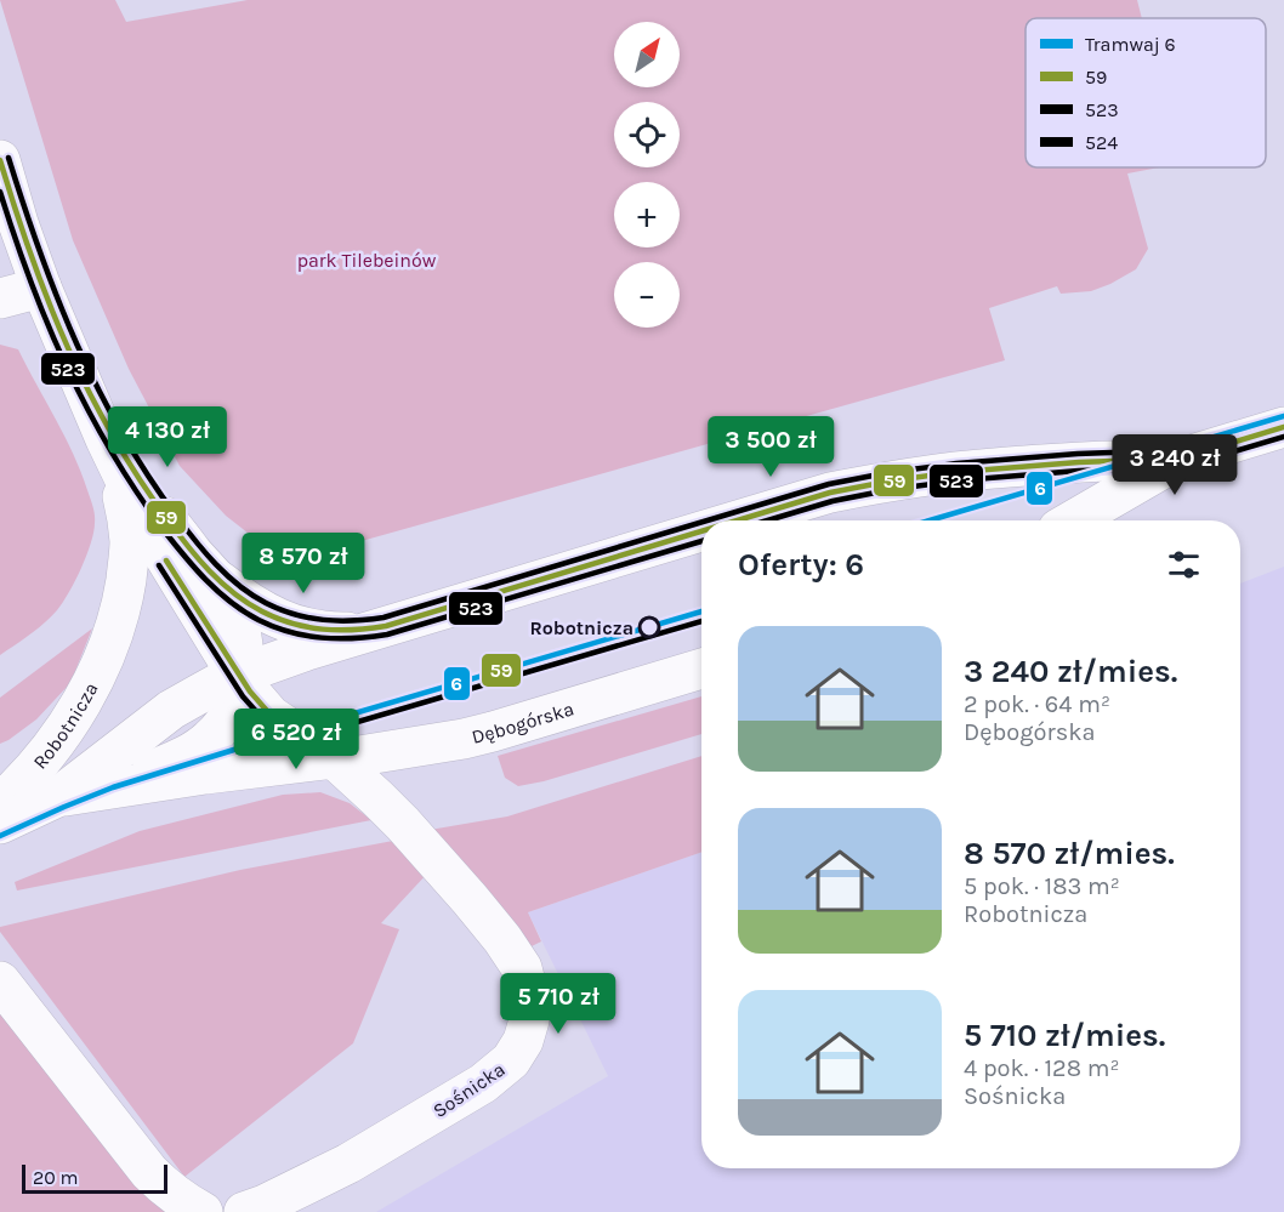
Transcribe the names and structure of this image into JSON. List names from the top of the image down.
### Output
{
  "streets": {
    "street": ["Dębogórska", "Robotnicza", "Sośnicka"]
  },
  "crossings": [
    ["Dębogórska", "Robotnicza"],
    ["Dębogórska", "Sośnicka"]
  ],
  "parks": ["park Tilebeinów"],
  "places": ["Robotnicza"],
  "lines": [
    "transit line 524",
    "transit line 59",
    "transit line 523",
    "tram line 6"
  ],
  "legend": [
    "Tramwaj 6",
    "59",
    "523",
    "524"
  ],
  "scale_bar": "20 m",
  "north": "top right",
  "page": {
    "map_buttons": ["+", "−"],
    "price": [
      "4 130 zł",
      "3 500 zł",
      "3 240 zł",
      "8 570 zł",
      "6 520 zł",
      "5 710 zł"
    ],
    "heading": "Oferty: 6",
    "list": [
      {
        "name": "3 240 zł/mies.",
        "note": "2 pok. · 64 m² · Dębogórska"
      },
      {
        "name": "8 570 zł/mies.",
        "note": "5 pok. · 183 m² · Robotnicza"
      },
      {
        "name": "5 710 zł/mies.",
        "note": "4 pok. · 128 m² · Sośnicka"
      }
    ],
    "scale": "20 m"
  }
}
